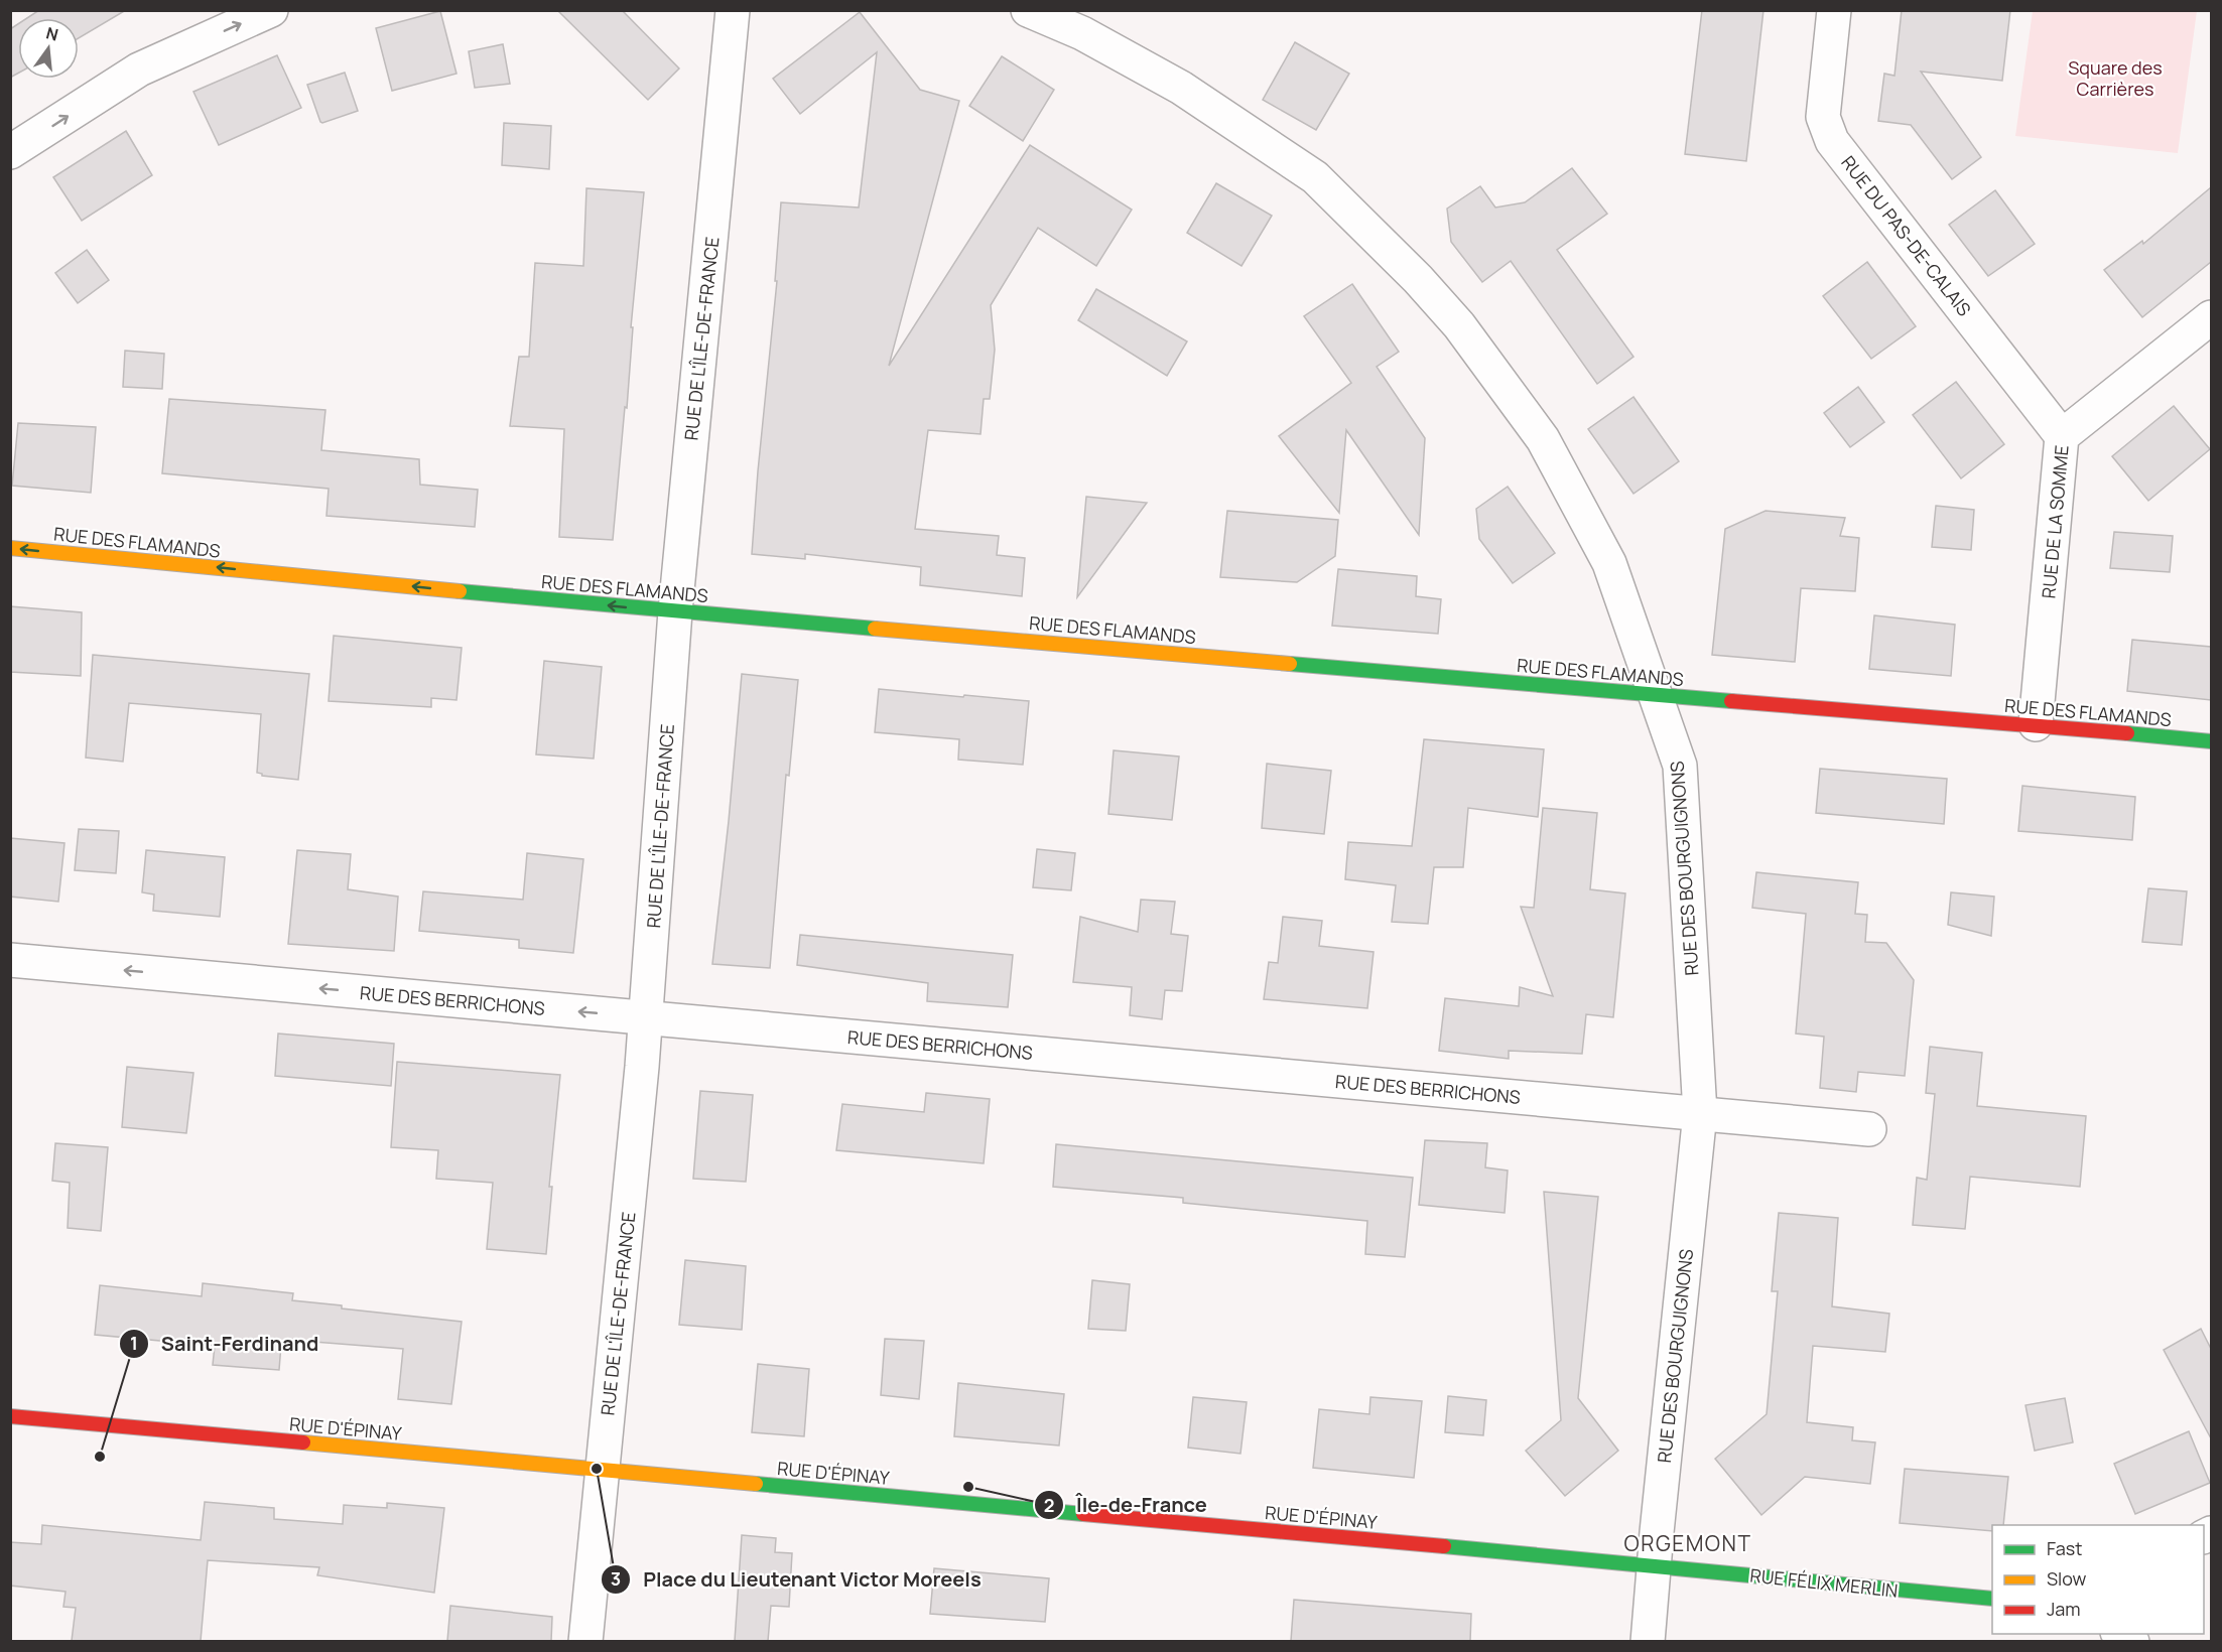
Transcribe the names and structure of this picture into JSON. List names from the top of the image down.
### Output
{
  "streets": {
    "street": [
      "RUE DU PAS-DE-CALAIS",
      "RUE DE L'ÎLE-DE-FRANCE",
      "RUE DE LA SOMME",
      "RUE DES FLAMANDS",
      "RUE DES BOURGUIGNONS",
      "RUE DES BERRICHONS",
      "RUE D'ÉPINAY",
      "RUE FÉLIX MERLIN"
    ]
  },
  "crossings": [
    ["RUE DU PAS-DE-CALAIS", "RUE DE LA SOMME"],
    ["RUE DE L'ÎLE-DE-FRANCE", "RUE DES FLAMANDS"],
    ["RUE DE L'ÎLE-DE-FRANCE", "RUE DES BERRICHONS"],
    ["RUE DE L'ÎLE-DE-FRANCE", "RUE D'ÉPINAY"],
    ["RUE DE LA SOMME", "RUE DES FLAMANDS"],
    ["RUE DES FLAMANDS", "RUE DES BOURGUIGNONS"],
    ["RUE DES BOURGUIGNONS", "RUE DES BERRICHONS"],
    ["RUE DES BOURGUIGNONS", "RUE D'ÉPINAY"],
    ["RUE DES BOURGUIGNONS", "RUE FÉLIX MERLIN"],
    ["RUE D'ÉPINAY", "RUE FÉLIX MERLIN"]
  ],
  "districts": ["ORGEMONT"],
  "parks": ["Square des Carrières"],
  "places": ["Saint-Ferdinand", "Place du Lieutenant Victor Moreels", "Île-de-France"],
  "legend": ["Fast", "Slow", "Jam"],
  "north": "top"
}
